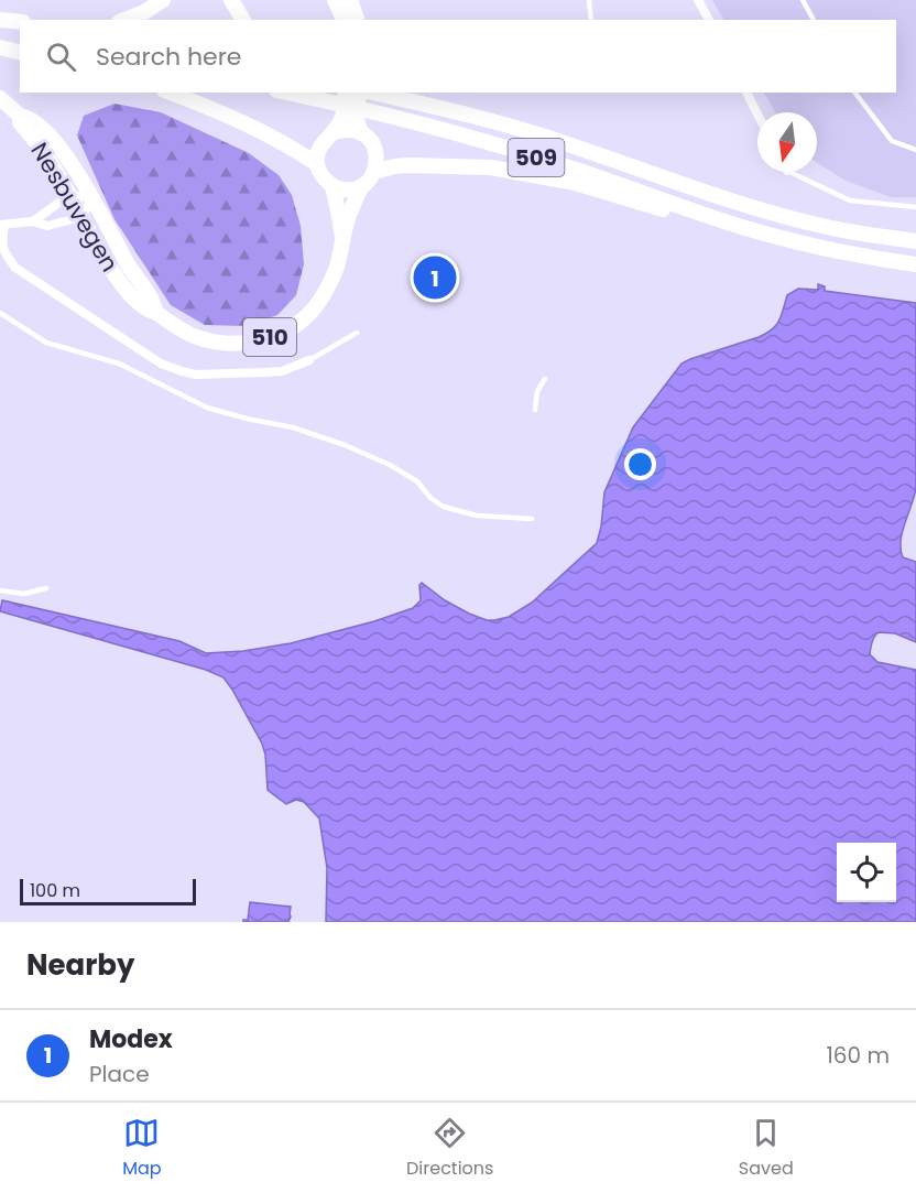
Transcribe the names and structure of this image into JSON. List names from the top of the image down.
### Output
{
  "streets": {
    "main road": ["509", "Nesbuvegen", "510"]
  },
  "crossings": [
    ["509", "510"],
    ["Nesbuvegen", "510"]
  ],
  "scale_bar": "100 m",
  "north": "bottom",
  "page": {
    "search": "Search here",
    "pins": "1",
    "scale": "100 m",
    "heading": "Nearby",
    "list": [
      {
        "mark": "1",
        "name": "Modex",
        "note": "Place",
        "value": "160 m"
      }
    ],
    "nav": ["Map", "Directions", "Saved"]
  }
}
